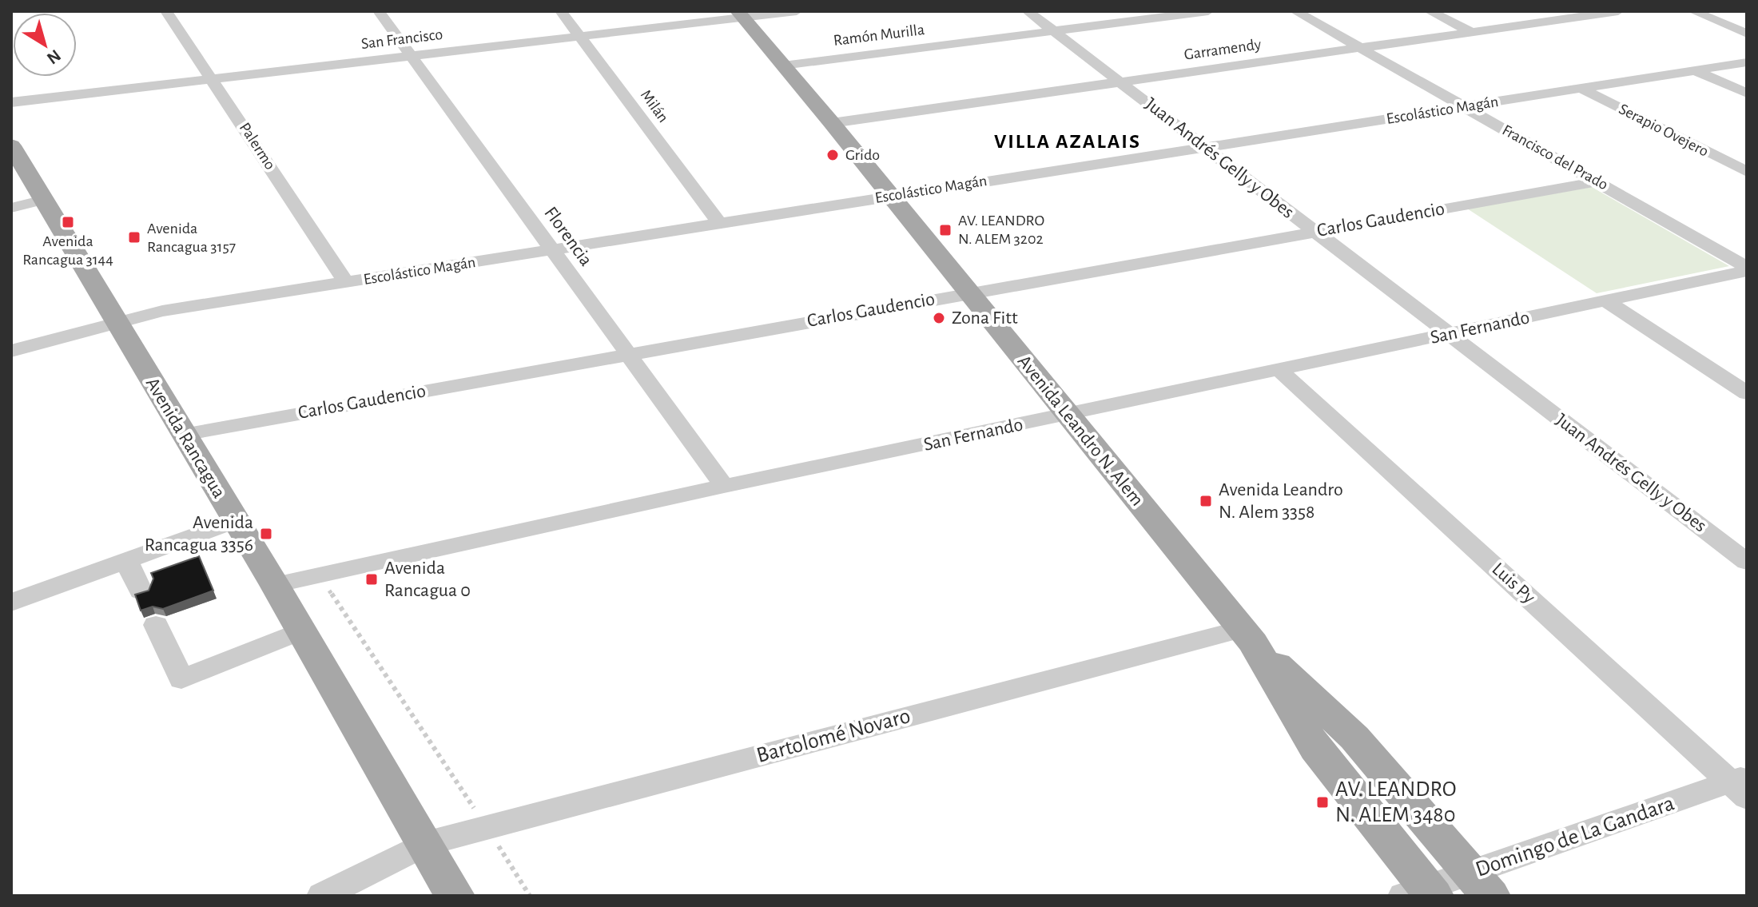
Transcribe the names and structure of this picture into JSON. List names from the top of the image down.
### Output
{
  "streets": {
    "main road": ["Avenida Leandro N. Alem", "Avenida Rancagua"],
    "street": [
      "Ramón Murilla",
      "San Francisco",
      "Garramendy",
      "Milán",
      "Escolástico Magán",
      "Serapio Ovejero",
      "Palermo",
      "Francisco del Prado",
      "Juan Andrés Gelly y Obes",
      "Carlos Gaudencio",
      "Florencia",
      "San Fernando",
      "Luis Py",
      "Bartolomé Novaro",
      "Domingo de La Gandara"
    ]
  },
  "crossings": [
    ["Ramón Murilla", "Juan Andrés Gelly y Obes"],
    ["Ramón Murilla", "Avenida Leandro N. Alem"],
    ["San Francisco", "Milán"],
    ["San Francisco", "Palermo"],
    ["San Francisco", "Florencia"],
    ["San Francisco", "Avenida Leandro N. Alem"],
    ["Garramendy", "Francisco del Prado"],
    ["Garramendy", "Juan Andrés Gelly y Obes"],
    ["Garramendy", "Avenida Leandro N. Alem"],
    ["Milán", "Escolástico Magán"],
    ["Escolástico Magán", "Serapio Ovejero"],
    ["Escolástico Magán", "Palermo"],
    ["Escolástico Magán", "Francisco del Prado"],
    ["Escolástico Magán", "Juan Andrés Gelly y Obes"],
    ["Escolástico Magán", "Florencia"],
    ["Escolástico Magán", "Avenida Leandro N. Alem"],
    ["Escolástico Magán", "Avenida Rancagua"],
    ["Francisco del Prado", "Carlos Gaudencio"],
    ["Francisco del Prado", "San Fernando"],
    ["Juan Andrés Gelly y Obes", "Carlos Gaudencio"],
    ["Juan Andrés Gelly y Obes", "San Fernando"],
    ["Carlos Gaudencio", "Florencia"],
    ["Carlos Gaudencio", "Avenida Leandro N. Alem"],
    ["Carlos Gaudencio", "Avenida Rancagua"],
    ["Florencia", "San Fernando"],
    ["San Fernando", "Avenida Leandro N. Alem"],
    ["San Fernando", "Avenida Rancagua"],
    ["San Fernando", "Luis Py"],
    ["Avenida Leandro N. Alem", "Bartolomé Novaro"],
    ["Avenida Leandro N. Alem", "Domingo de La Gandara"],
    ["Avenida Rancagua", "Bartolomé Novaro"],
    ["Luis Py", "Domingo de La Gandara"]
  ],
  "districts": ["VILLA AZALAIS"],
  "places": {
    "other": ["Grido", "Zona Fitt"],
    "transit": [
      "Avenida Rancagua 3144",
      "AV. LEANDRO N. ALEM 3202",
      "Avenida Rancagua 3157",
      "Avenida Leandro N. Alem 3358",
      "Avenida Rancagua 3356",
      "Avenida Rancagua 0",
      "AV. LEANDRO N. ALEM 3480"
    ]
  },
  "north": "bottom right"
}
